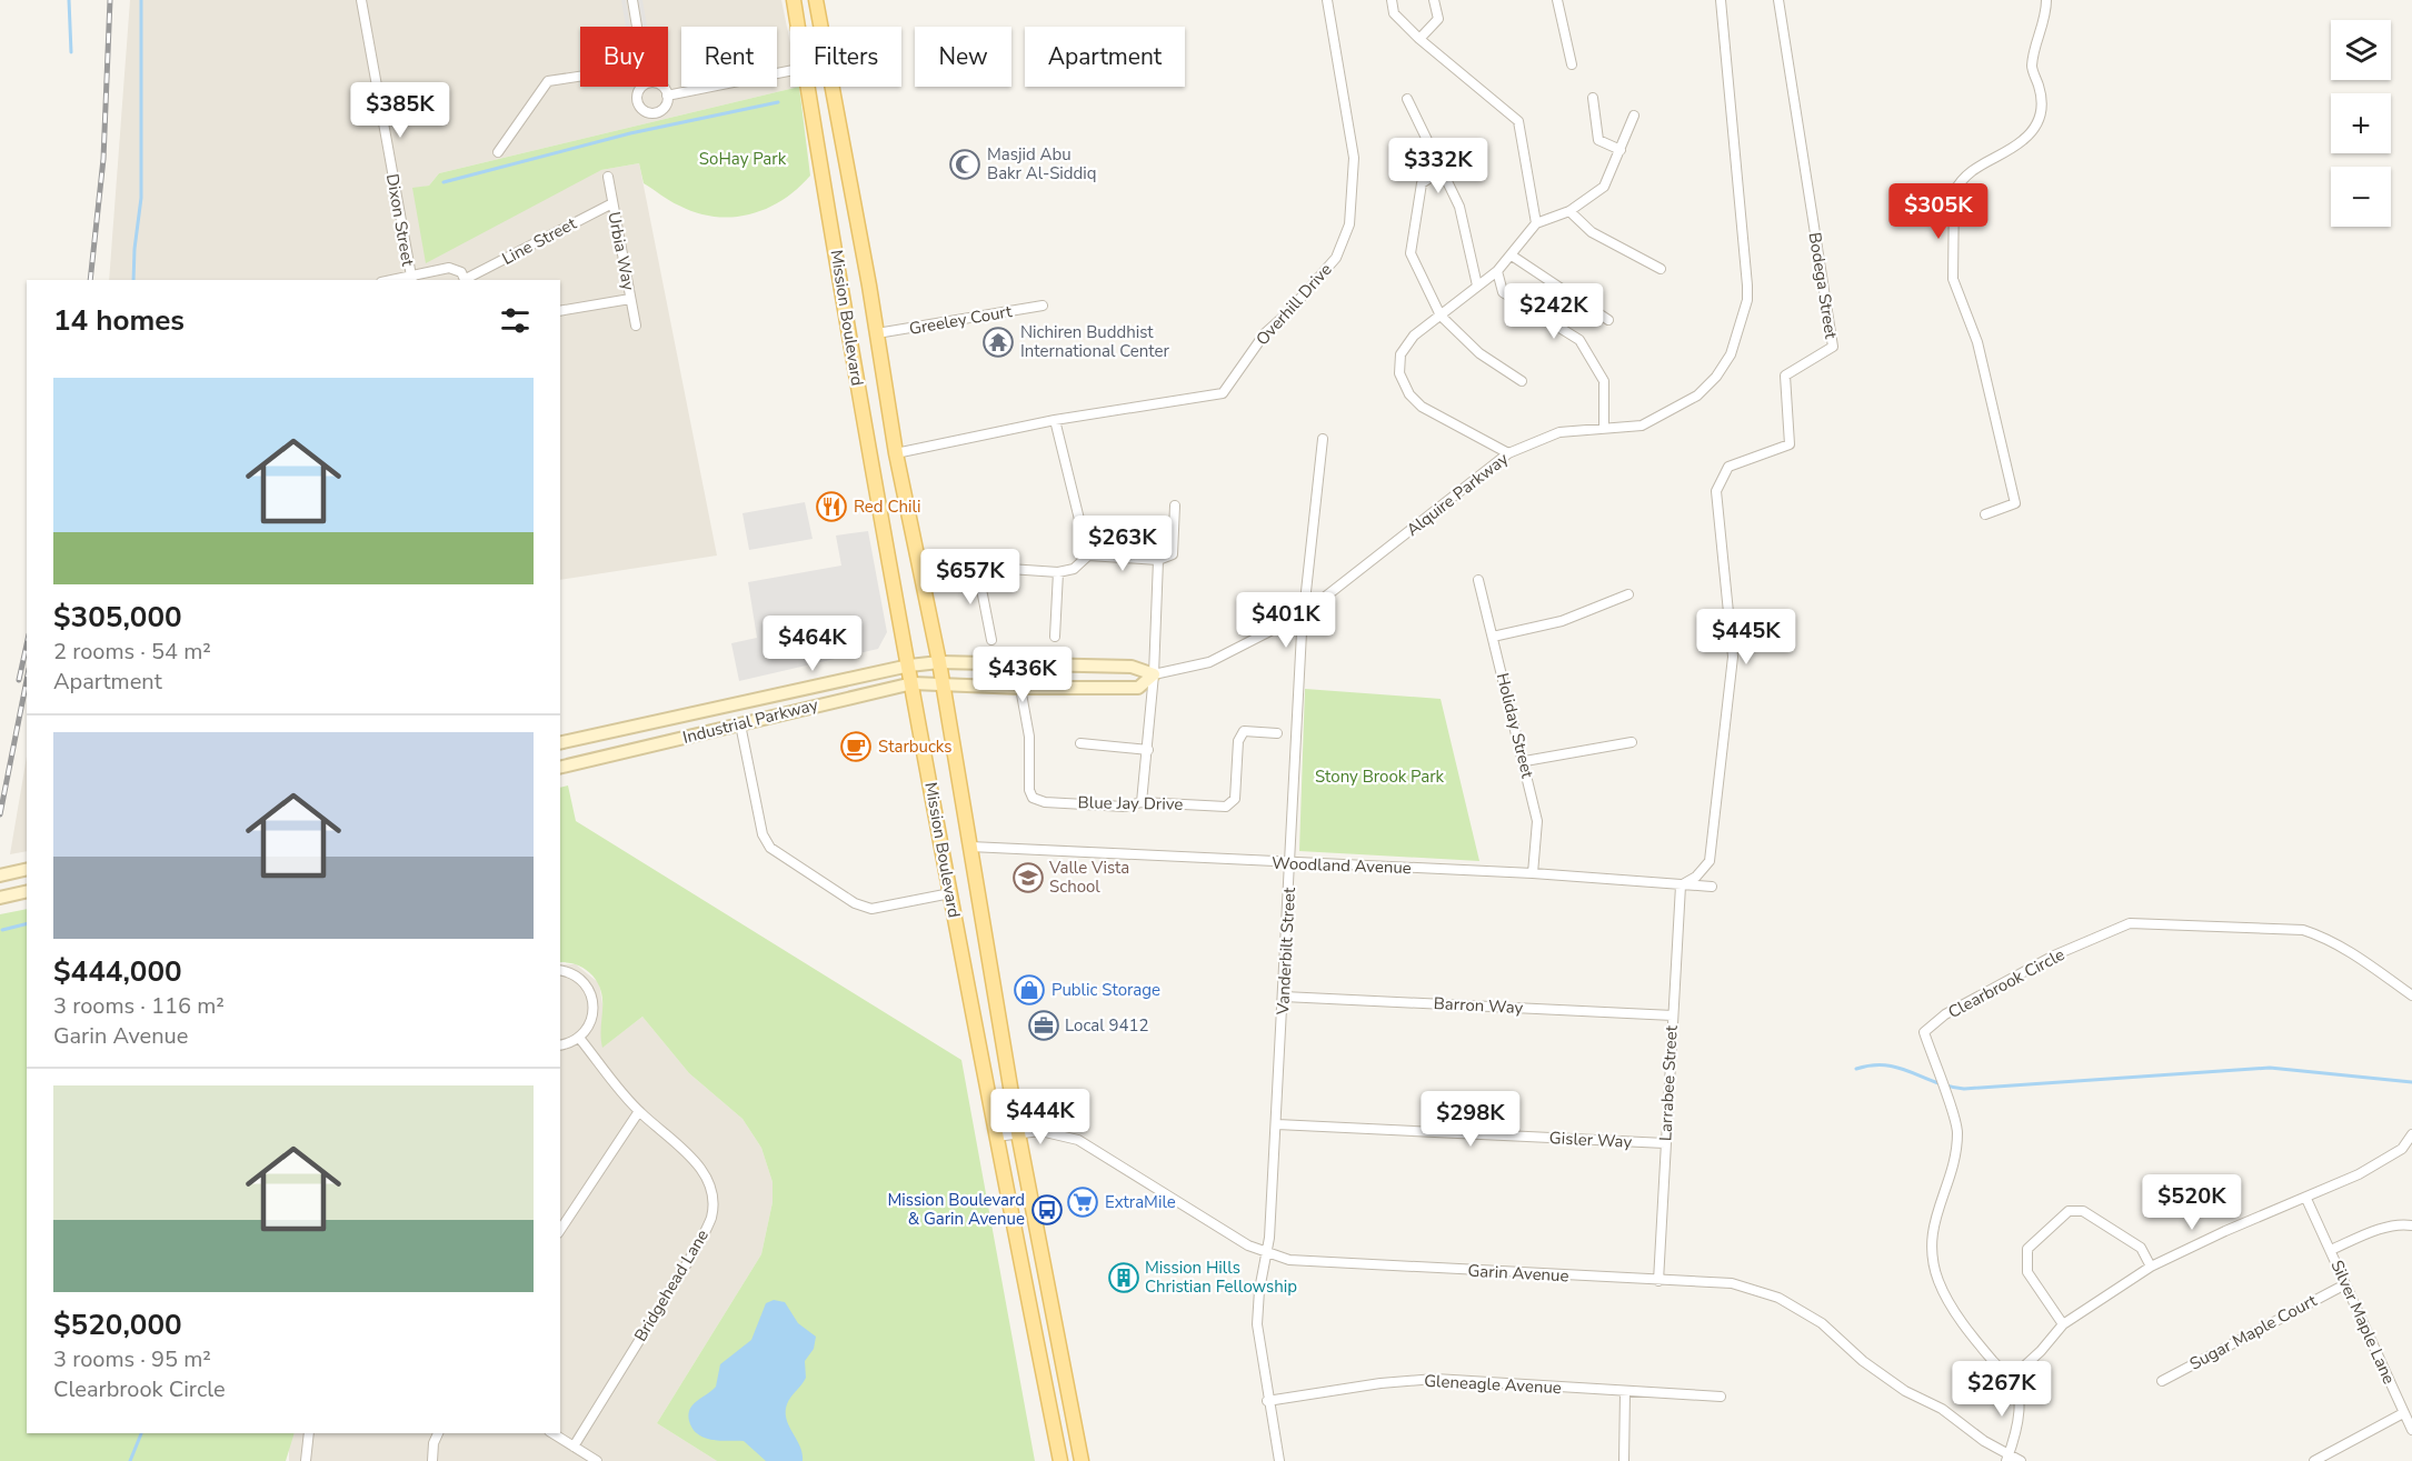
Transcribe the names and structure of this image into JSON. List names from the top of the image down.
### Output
{
  "streets": {
    "main road": ["Mission Boulevard", "Alquire Parkway", "Industrial Parkway"],
    "street": [
      "Dixon Street",
      "Line Street",
      "Urbia Way",
      "Bodega Street",
      "Overhill Drive",
      "Greeley Court",
      "Holiday Street",
      "Blue Jay Drive",
      "Woodland Avenue",
      "Vanderbilt Street",
      "Clearbrook Circle",
      "Barron Way",
      "Larrabee Street",
      "Gisler Way",
      "Garin Avenue",
      "Bridgehead Lane",
      "Silver Maple Lane",
      "Sugar Maple Court",
      "Gleneagle Avenue"
    ]
  },
  "crossings": [
    ["Line Street", "Urbia Way"],
    ["Bodega Street", "Woodland Avenue"],
    ["Bodega Street", "Larrabee Street"],
    ["Overhill Drive", "Mission Boulevard"],
    ["Mission Boulevard", "Greeley Court"],
    ["Mission Boulevard", "Alquire Parkway"],
    ["Mission Boulevard", "Industrial Parkway"],
    ["Mission Boulevard", "Woodland Avenue"],
    ["Mission Boulevard", "Garin Avenue"],
    ["Alquire Parkway", "Industrial Parkway"],
    ["Alquire Parkway", "Blue Jay Drive"],
    ["Alquire Parkway", "Vanderbilt Street"],
    ["Holiday Street", "Woodland Avenue"],
    ["Woodland Avenue", "Vanderbilt Street"],
    ["Woodland Avenue", "Larrabee Street"],
    ["Vanderbilt Street", "Barron Way"],
    ["Vanderbilt Street", "Gisler Way"],
    ["Vanderbilt Street", "Garin Avenue"],
    ["Vanderbilt Street", "Gleneagle Avenue"],
    ["Barron Way", "Larrabee Street"],
    ["Larrabee Street", "Gisler Way"],
    ["Larrabee Street", "Garin Avenue"],
    ["Silver Maple Lane", "Sugar Maple Court"]
  ],
  "parks": ["SoHay Park", "Stony Brook Park"],
  "places": {
    "mosque": ["Masjid Abu Bakr Al-Siddiq"],
    "temple": ["Nichiren Buddhist International Center"],
    "restaurant": ["Red Chili"],
    "cafe": ["Starbucks"],
    "school or university": ["Valle Vista School"],
    "shop": ["Public Storage"],
    "office": ["Local 9412"],
    "supermarket": ["ExtraMile"],
    "bus stop": ["Mission Boulevard & Garin Avenue"],
    "building": ["Mission Hills Christian Fellowship"]
  },
  "page": {
    "map_buttons": ["+", "−"],
    "chip": [
      "Buy",
      "Rent",
      "Filters",
      "New",
      "Apartment"
    ],
    "price": [
      "$385K",
      "$332K",
      "$305K",
      "$242K",
      "$263K",
      "$657K",
      "$401K",
      "$445K",
      "$464K",
      "$436K",
      "$444K",
      "$298K",
      "$520K",
      "$267K"
    ],
    "heading": "14 homes",
    "list": [
      {
        "name": "$305,000",
        "note": "2 rooms · 54 m² · Apartment"
      },
      {
        "name": "$444,000",
        "note": "3 rooms · 116 m² · Garin Avenue"
      },
      {
        "name": "$520,000",
        "note": "3 rooms · 95 m² · Clearbrook Circle"
      }
    ]
  }
}
